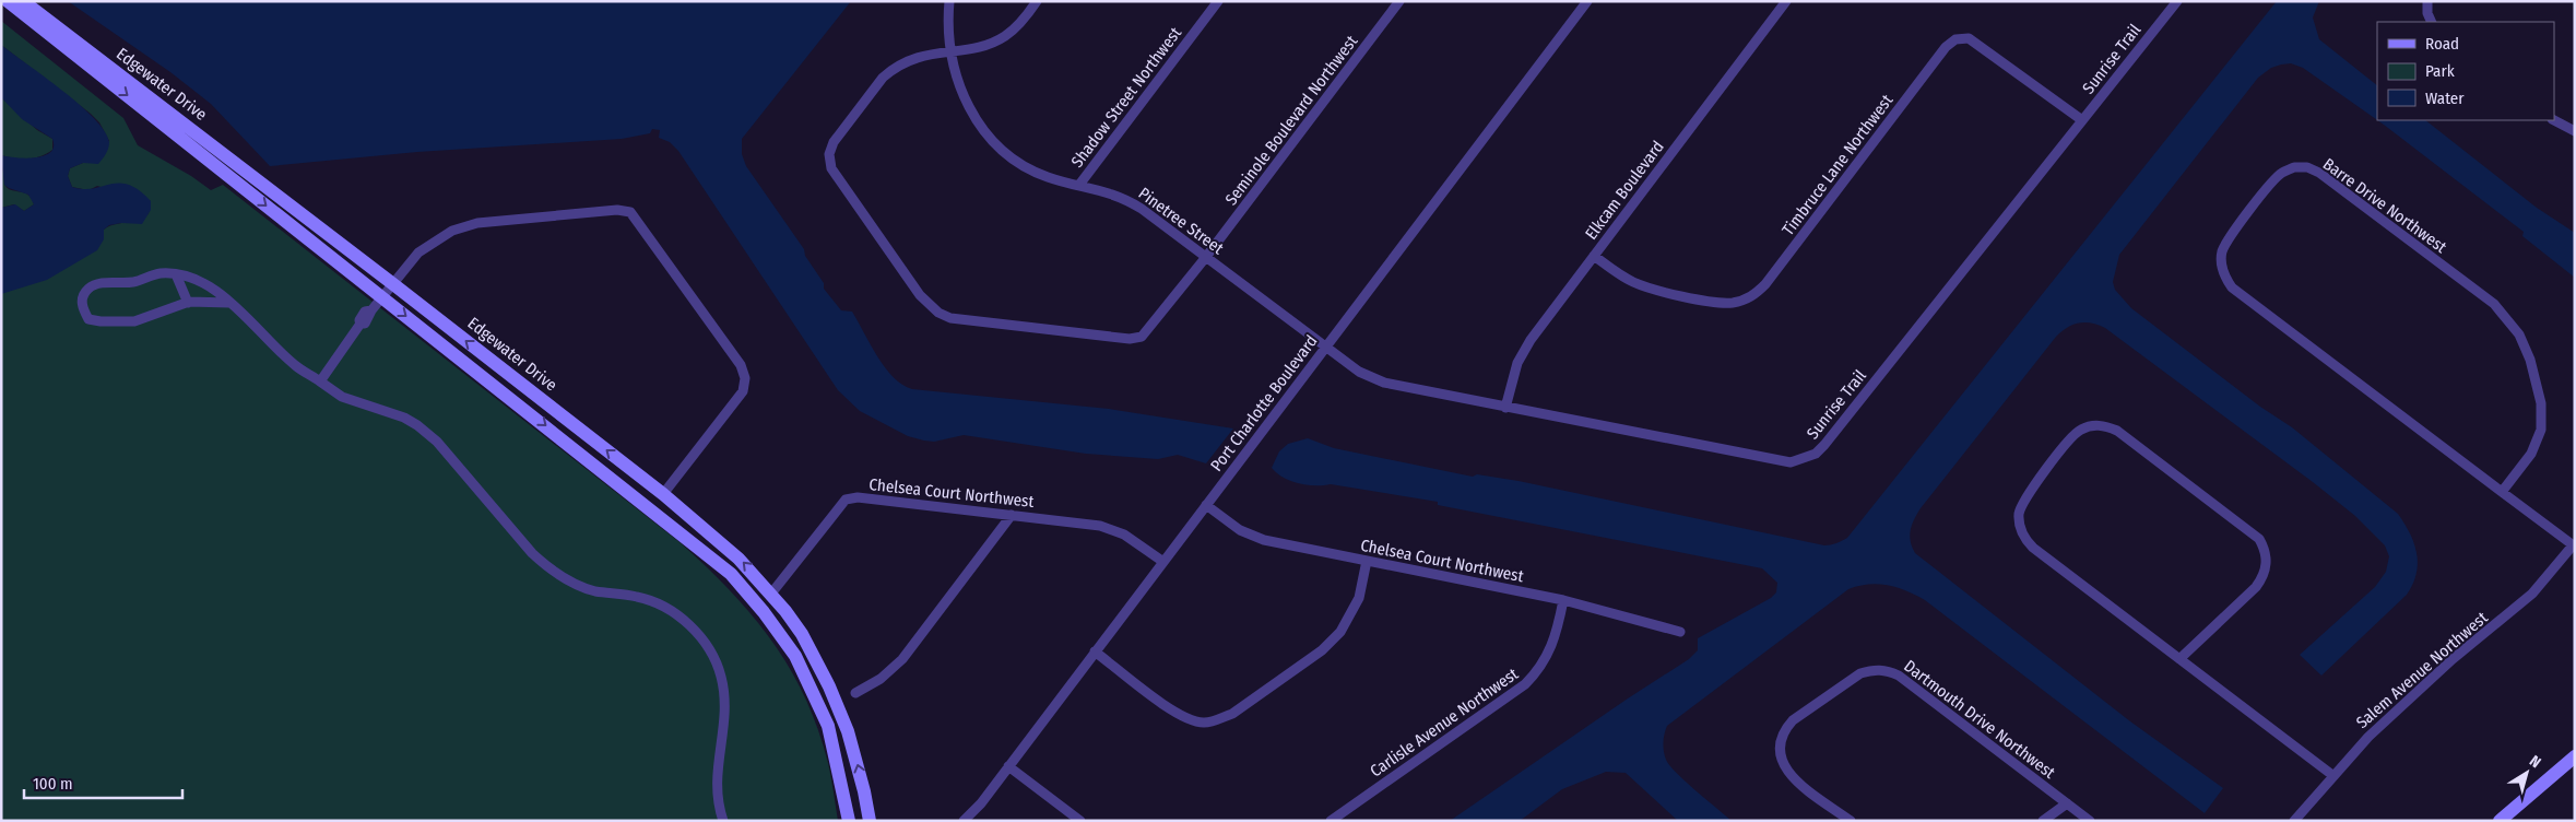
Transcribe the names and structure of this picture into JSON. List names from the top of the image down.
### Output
{
  "streets": {
    "street": [
      "Sunrise Trail",
      "Edgewater Drive",
      "Shadow Street Northwest",
      "Seminole Boulevard Northwest",
      "Timbruce Lane Northwest",
      "Elkcam Boulevard",
      "Barre Drive Northwest",
      "Pinetree Street",
      "Port Charlotte Boulevard",
      "Chelsea Court Northwest",
      "Salem Avenue Northwest",
      "Dartmouth Drive Northwest",
      "Carlisle Avenue Northwest"
    ]
  },
  "crossings": [
    ["Sunrise Trail", "Timbruce Lane Northwest"],
    ["Sunrise Trail", "Elkcam Boulevard"],
    ["Sunrise Trail", "Pinetree Street"],
    ["Sunrise Trail", "Port Charlotte Boulevard"],
    ["Edgewater Drive", "Chelsea Court Northwest"],
    ["Shadow Street Northwest", "Pinetree Street"],
    ["Seminole Boulevard Northwest", "Pinetree Street"],
    ["Timbruce Lane Northwest", "Elkcam Boulevard"],
    ["Barre Drive Northwest", "Salem Avenue Northwest"],
    ["Pinetree Street", "Port Charlotte Boulevard"],
    ["Port Charlotte Boulevard", "Chelsea Court Northwest"],
    ["Chelsea Court Northwest", "Carlisle Avenue Northwest"]
  ],
  "legend": ["Road", "Park", "Water"],
  "scale_bar": "100 m",
  "north": "top right"
}
